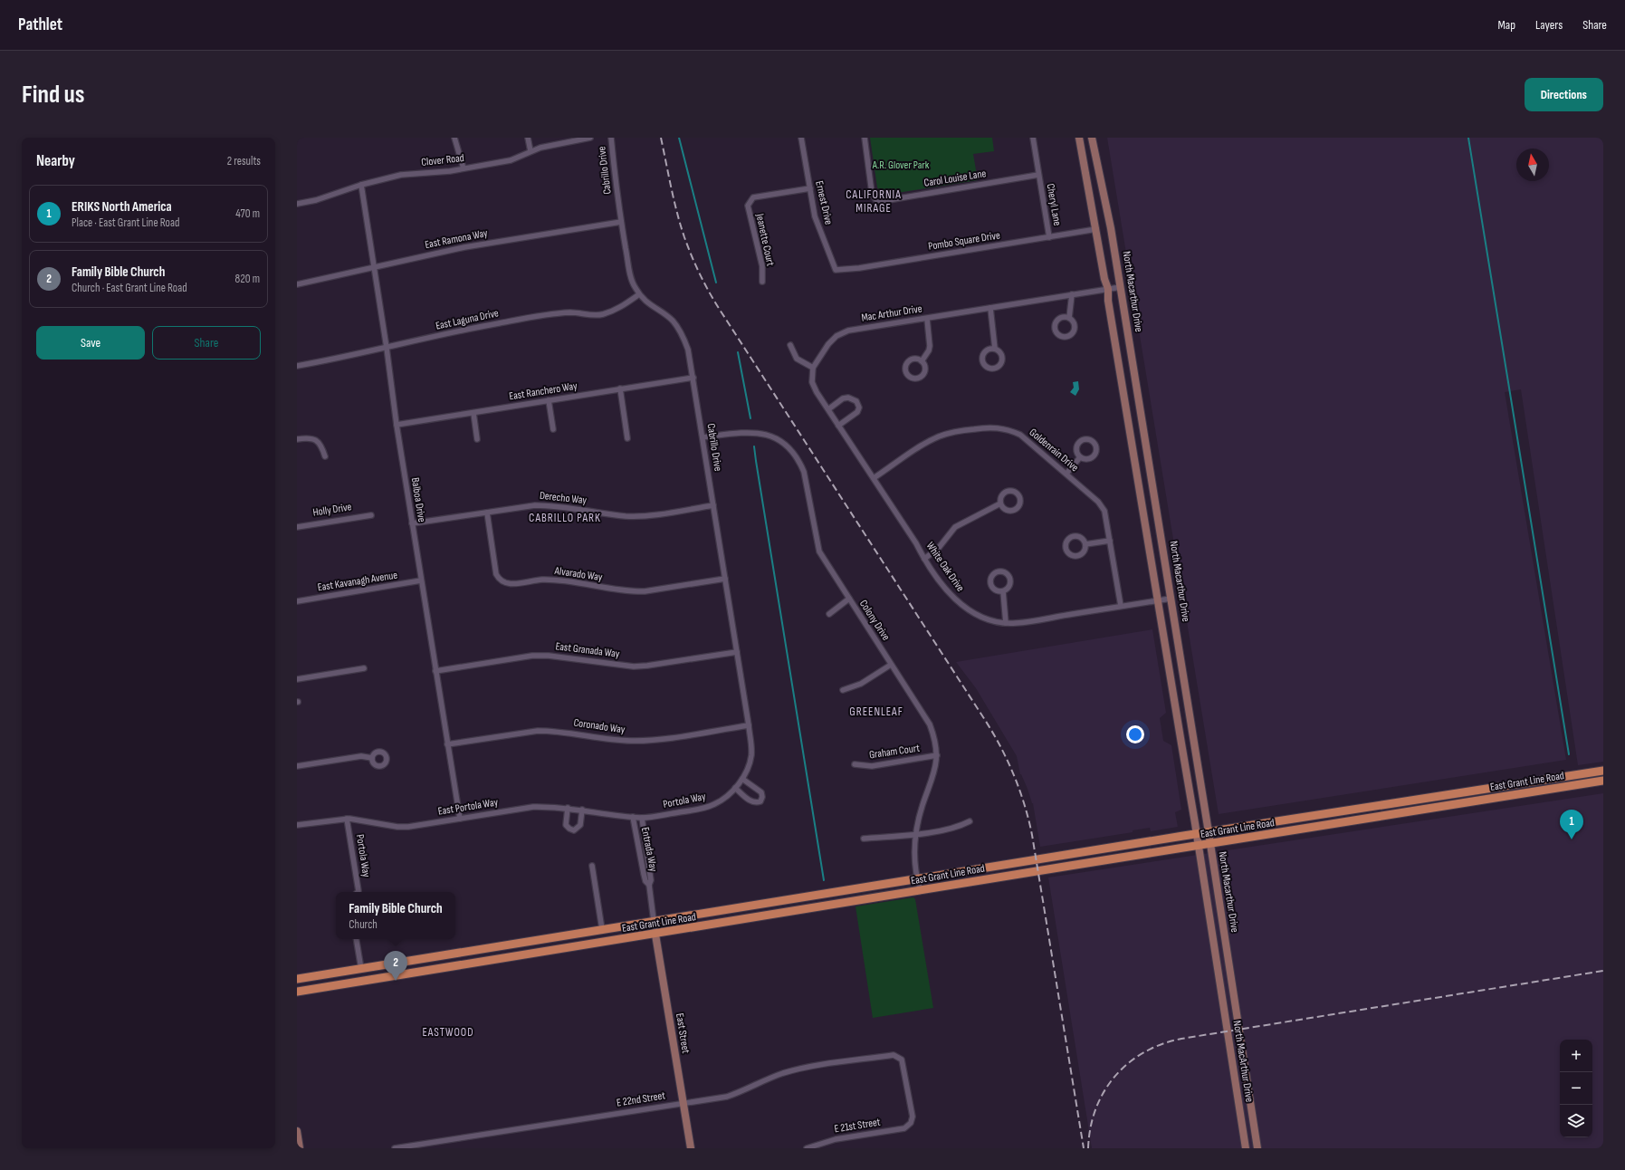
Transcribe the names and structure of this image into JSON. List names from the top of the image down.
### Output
{
  "streets": {
    "main road": [
      "North Macarthur Drive",
      "East Grant Line Road",
      "East Street",
      "North MacArthur Drive"
    ],
    "street": [
      "Clover Road",
      "Cabrillo Drive",
      "Carol Louise Lane",
      "Ernest Drive",
      "Cheryl Lane",
      "East Ramona Way",
      "Jeanette Court",
      "Pombo Square Drive",
      "Mac Arthur Drive",
      "East Laguna Drive",
      "East Ranchero Way",
      "Goldenrain Drive",
      "Derecho Way",
      "Balboa Drive",
      "Holly Drive",
      "White Oak Drive",
      "Alvarado Way",
      "East Kavanagh Avenue",
      "Colony Drive",
      "East Granada Way",
      "Coronado Way",
      "Graham Court",
      "Portola Way",
      "East Portola Way",
      "Entrada Way",
      "E 22nd Street",
      "E 21st Street"
    ]
  },
  "crossings": [
    ["Clover Road", "Balboa Drive"],
    ["Cabrillo Drive", "East Ramona Way"],
    ["Cabrillo Drive", "East Laguna Drive"],
    ["Cabrillo Drive", "East Ranchero Way"],
    ["Cabrillo Drive", "Derecho Way"],
    ["Cabrillo Drive", "Alvarado Way"],
    ["Cabrillo Drive", "Colony Drive"],
    ["Cabrillo Drive", "East Granada Way"],
    ["Cabrillo Drive", "Coronado Way"],
    ["Cabrillo Drive", "Portola Way"],
    ["Carol Louise Lane", "Cheryl Lane"],
    ["Ernest Drive", "Jeanette Court"],
    ["Ernest Drive", "Pombo Square Drive"],
    ["Cheryl Lane", "Pombo Square Drive"],
    ["East Ramona Way", "Balboa Drive"],
    ["Pombo Square Drive", "North Macarthur Drive"],
    ["North Macarthur Drive", "Mac Arthur Drive"],
    ["North Macarthur Drive", "White Oak Drive"],
    ["North Macarthur Drive", "East Grant Line Road"],
    ["North Macarthur Drive", "North MacArthur Drive"],
    ["Mac Arthur Drive", "White Oak Drive"],
    ["East Laguna Drive", "Balboa Drive"],
    ["East Ranchero Way", "Balboa Drive"],
    ["Goldenrain Drive", "White Oak Drive"],
    ["Derecho Way", "Balboa Drive"],
    ["Derecho Way", "Alvarado Way"],
    ["Balboa Drive", "East Kavanagh Avenue"],
    ["Balboa Drive", "East Granada Way"],
    ["Balboa Drive", "Coronado Way"],
    ["Balboa Drive", "East Portola Way"],
    ["Colony Drive", "Graham Court"],
    ["Colony Drive", "East Grant Line Road"],
    ["East Grant Line Road", "Entrada Way"],
    ["East Grant Line Road", "East Street"],
    ["Portola Way", "East Portola Way"],
    ["Portola Way", "Entrada Way"],
    ["East Portola Way", "Entrada Way"],
    ["Entrada Way", "East Street"],
    ["East Street", "E 22nd Street"],
    ["E 22nd Street", "E 21st Street"]
  ],
  "districts": [
    "CALIFORNIA MIRAGE",
    "CABRILLO PARK",
    "GREENLEAF",
    "EASTWOOD"
  ],
  "parks": ["A.R. Glover Park"],
  "north": "top",
  "page": {
    "header": "Pathlet",
    "nav": ["Map", "Layers", "Share"],
    "buttons": [
      "Directions",
      ["Save", "Share"]
    ],
    "title": "Find us",
    "heading": ["Nearby", "2 results"],
    "list": [
      {
        "mark": "1",
        "name": "ERIKS North America",
        "note": "Place · East Grant Line Road",
        "value": "470 m"
      },
      {
        "mark": "2",
        "name": "Family Bible Church",
        "note": "Church · East Grant Line Road",
        "value": "820 m"
      }
    ],
    "pins": ["1", "2"],
    "popup": ["Family Bible Church", "Church"],
    "map_buttons": ["+", "−"]
  }
}
